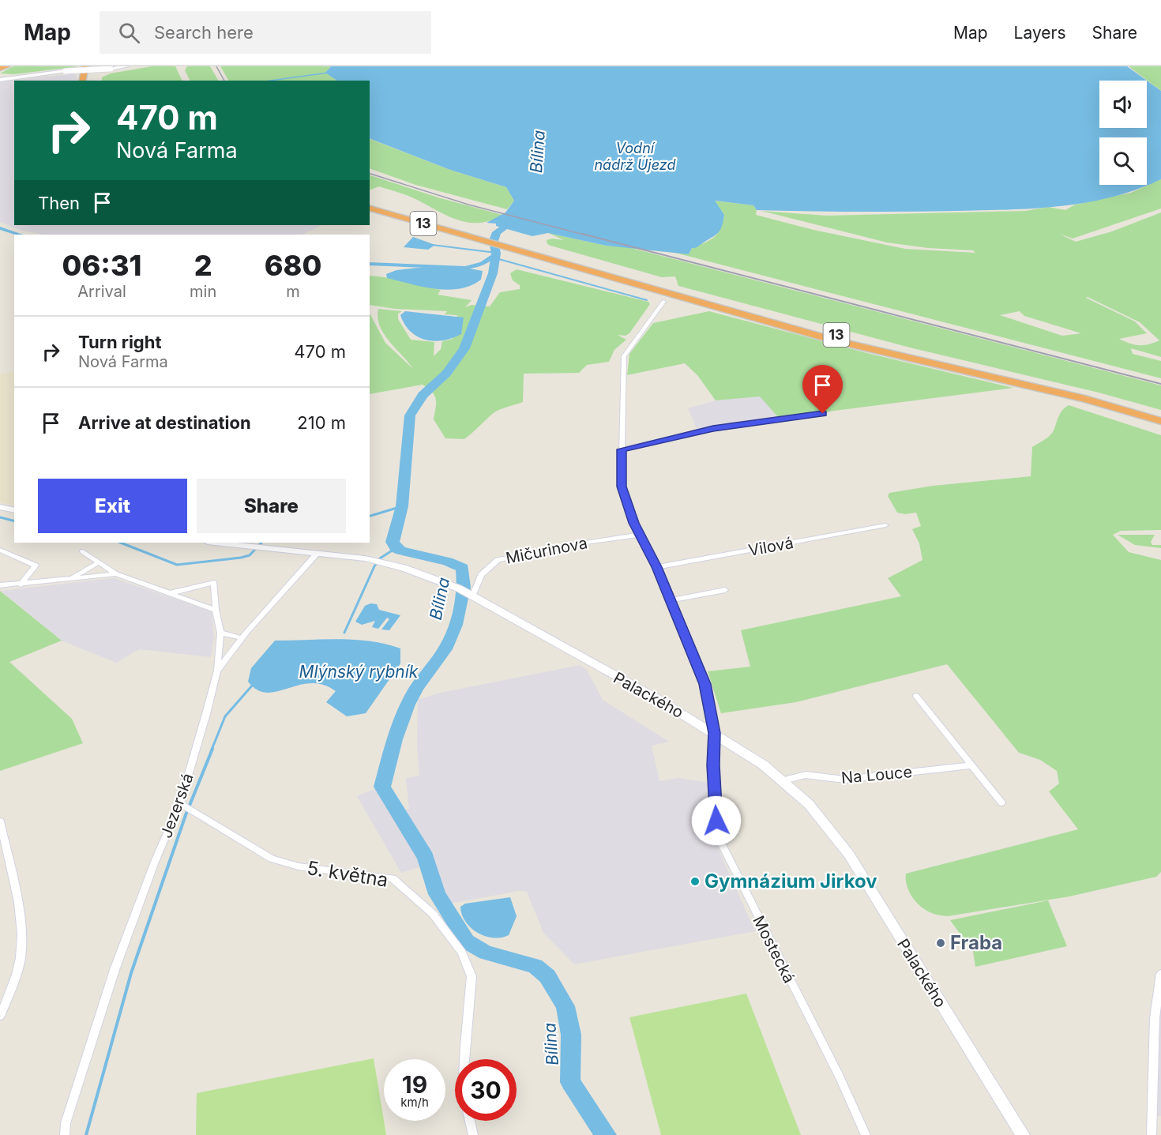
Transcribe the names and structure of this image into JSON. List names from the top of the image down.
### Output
{
  "streets": {
    "highway": ["13"],
    "street": [
      "Vilová",
      "Mičurinova",
      "Palackého",
      "Na Louce",
      "Jezerská",
      "5. května",
      "Mostecká"
    ]
  },
  "crossings": [
    ["Vilová", "Mostecká"],
    ["Mičurinova", "Palackého"],
    ["Mičurinova", "Mostecká"],
    ["Palackého", "Na Louce"],
    ["Palackého", "Mostecká"],
    ["Jezerská", "5. května"]
  ],
  "water": ["Vodní nádrž Újezd", "Bílina", "Mlýnský rybník"],
  "places": ["Gymnázium Jirkov", "Fraba"],
  "page": {
    "header": "Map",
    "search": "Search here",
    "nav": ["Map", "Layers", "Share"],
    "turn": ["470 m", "Nová Farma"],
    "then": "Then",
    "eta": [
      "06:31",
      "Arrival",
      "2",
      "min",
      "680",
      "m"
    ],
    "list": [
      {
        "name": "Turn right",
        "note": "Nová Farma",
        "value": "470 m"
      },
      {
        "name": "Arrive at destination",
        "value": "210 m"
      }
    ],
    "buttons": ["Exit", "Share"],
    "speed": "19 km/h",
    "limit": "30"
  }
}
